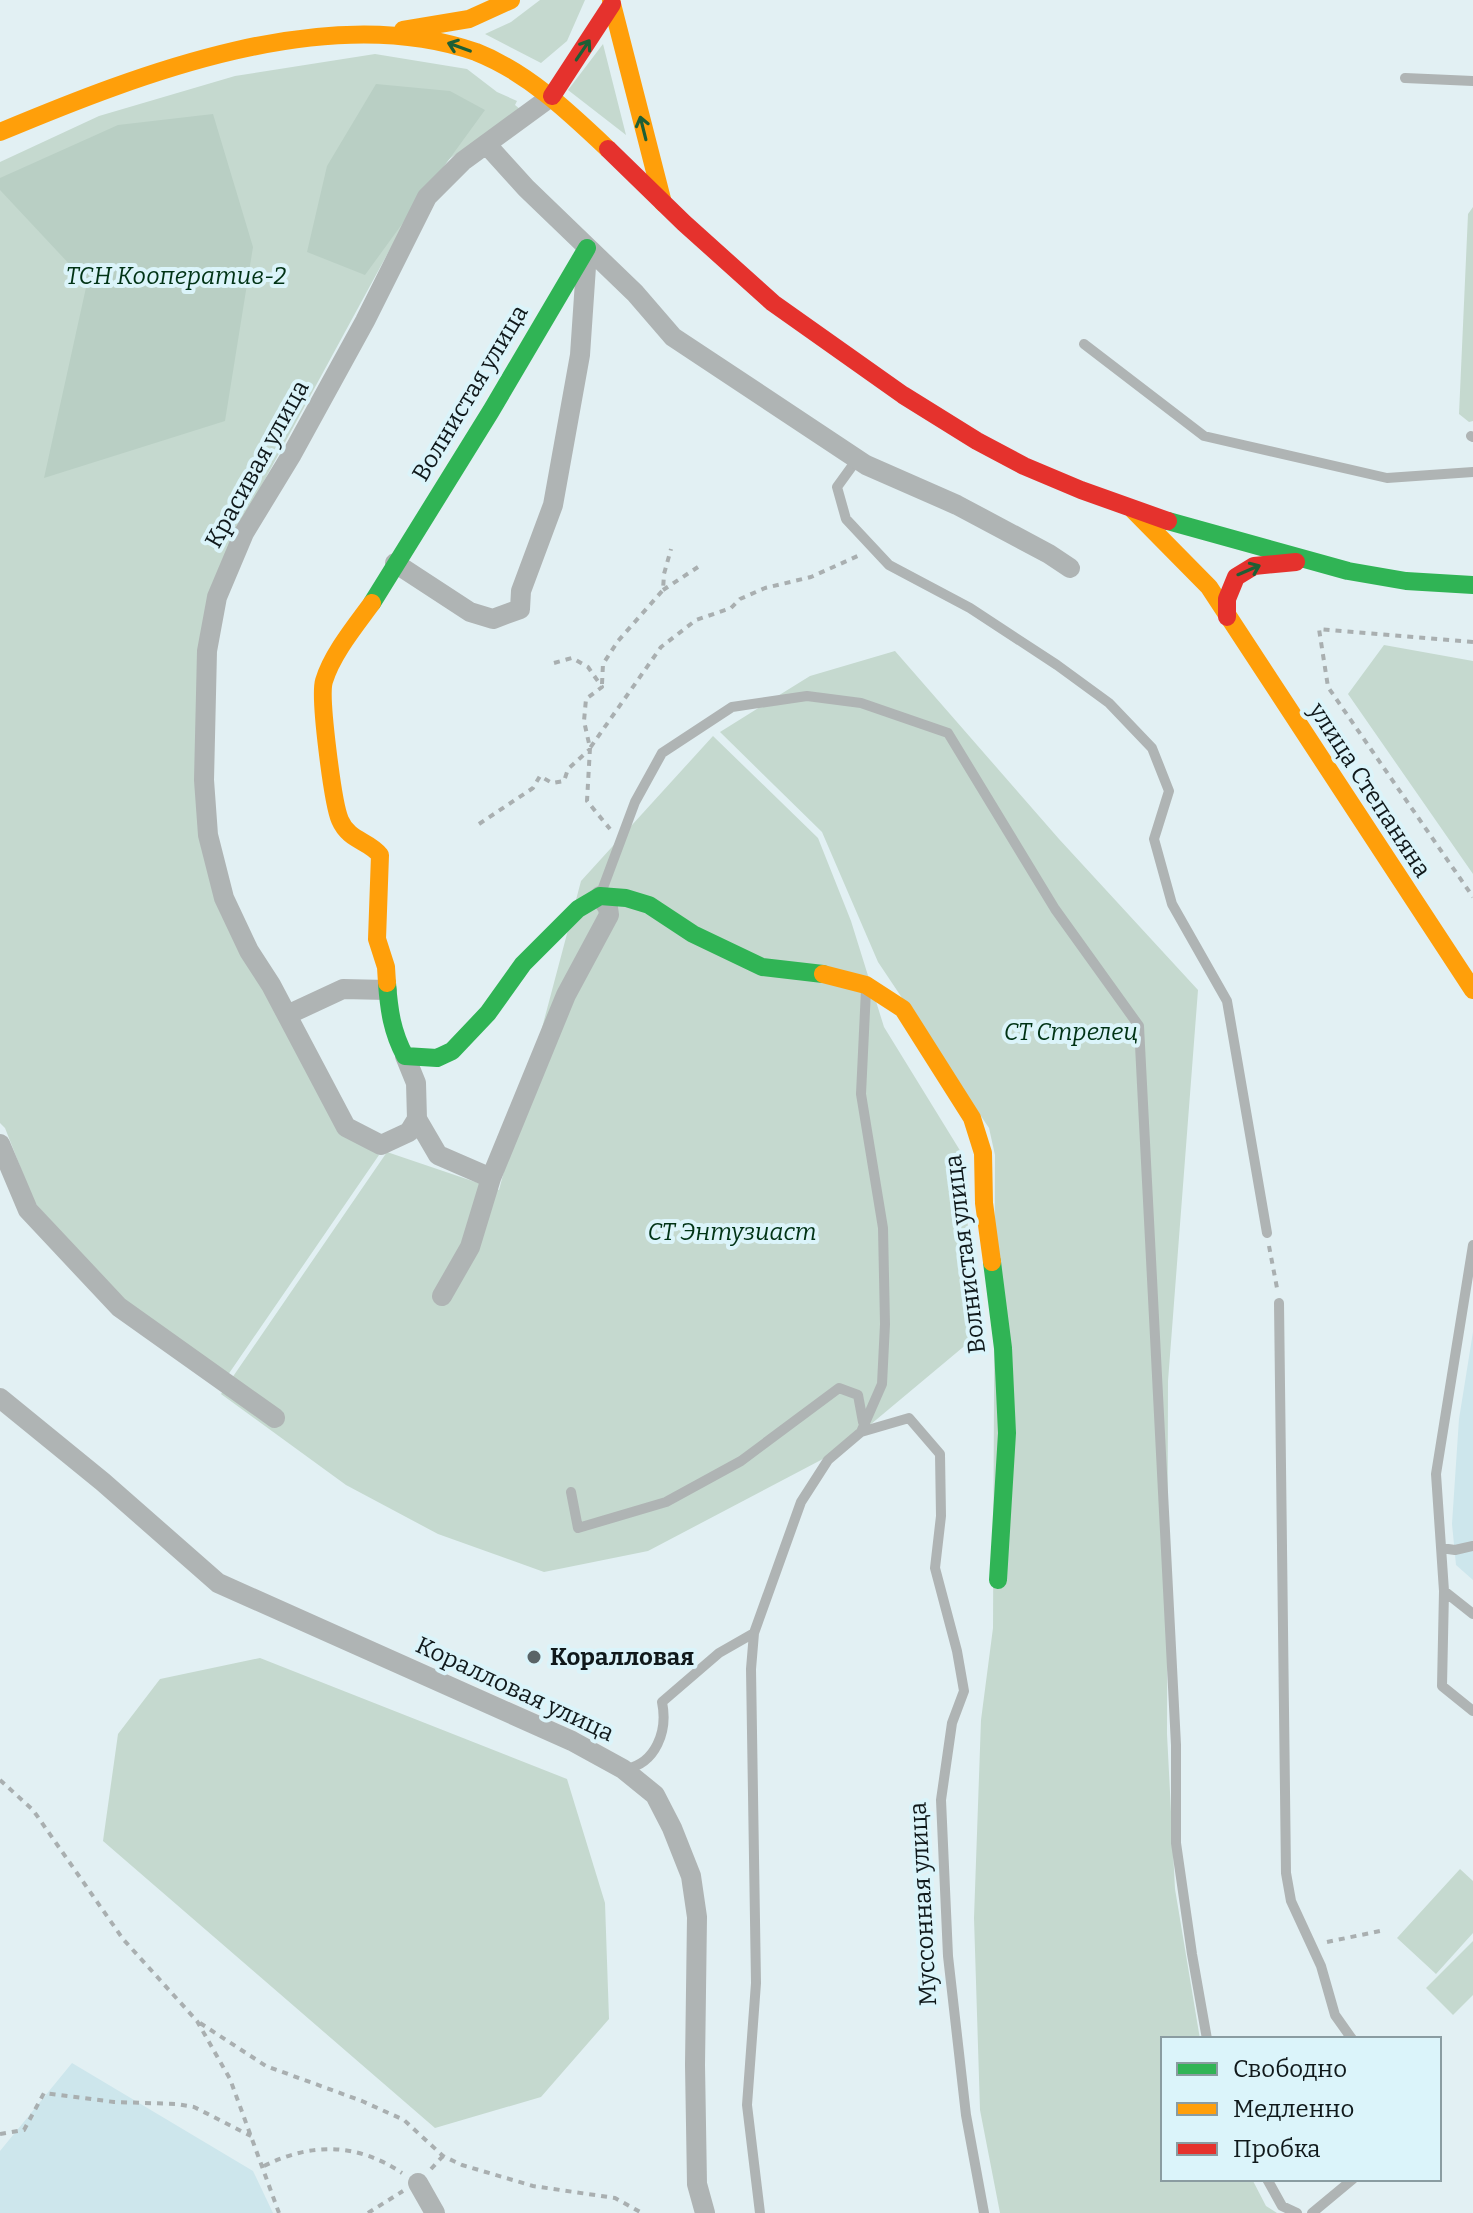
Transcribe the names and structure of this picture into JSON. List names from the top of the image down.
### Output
{
  "streets": {
    "main road": ["Волнистая улица", "улица Степаняна"],
    "street": ["Красивая улица", "Коралловая улица"],
    "lane": ["Муссонная улица"]
  },
  "crossings": [
    ["Волнистая улица", "Красивая улица"]
  ],
  "parks": ["ТСН Кооператив-2", "СТ Стрелец", "СТ Энтузиаст"],
  "places": ["Коралловая"],
  "legend": ["Свободно", "Медленно", "Пробка"]
}
